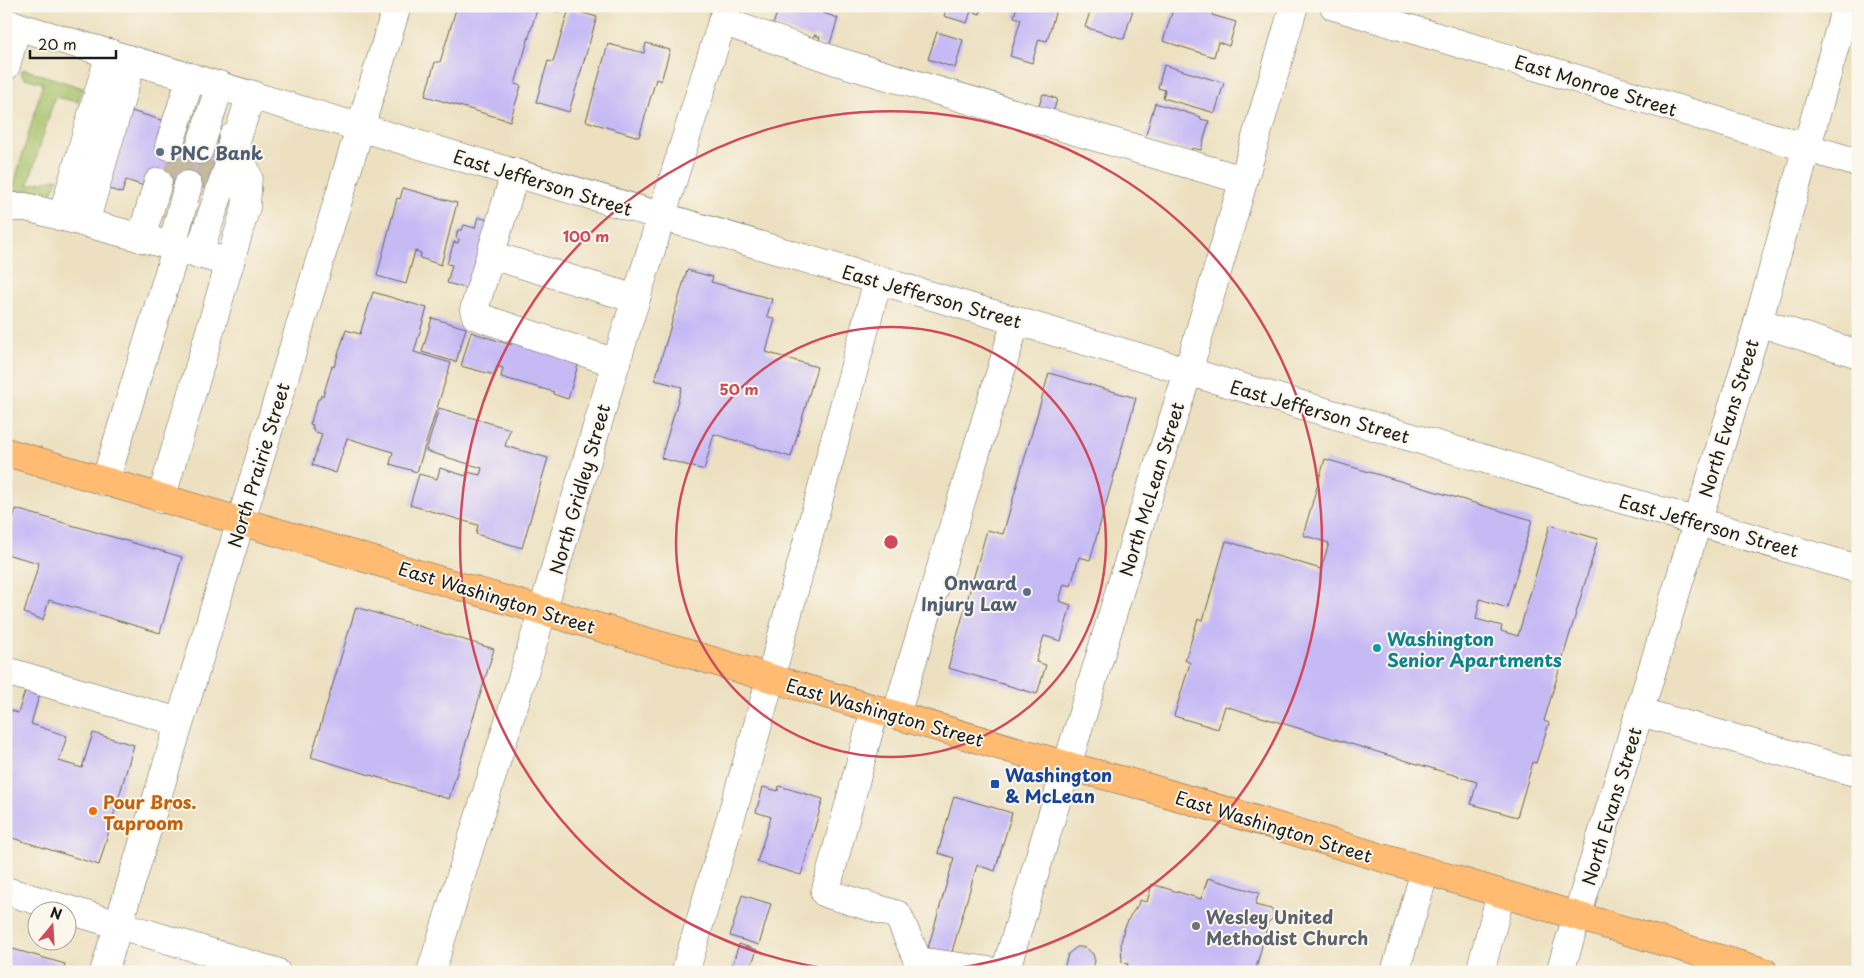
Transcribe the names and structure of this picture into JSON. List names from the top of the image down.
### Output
{
  "streets": {
    "main road": ["East Washington Street"],
    "street": [
      "East Monroe Street",
      "East Jefferson Street",
      "North Evans Street",
      "North Prairie Street",
      "North Gridley Street",
      "North McLean Street"
    ]
  },
  "crossings": [
    ["East Monroe Street", "North Evans Street"],
    ["East Jefferson Street", "North Evans Street"],
    ["East Jefferson Street", "North Prairie Street"],
    ["East Jefferson Street", "North Gridley Street"],
    ["East Jefferson Street", "North McLean Street"],
    ["North Evans Street", "East Washington Street"],
    ["North Prairie Street", "East Washington Street"],
    ["North Gridley Street", "East Washington Street"],
    ["North McLean Street", "East Washington Street"]
  ],
  "places": {
    "other": [
      "PNC Bank",
      "Onward Injury Law",
      "Washington Senior Apartments",
      "Pour Bros. Taproom",
      "Wesley United Methodist Church"
    ],
    "transit": ["Washington & McLean"]
  },
  "scale_bar": "20 m",
  "north": "top",
  "rings": ["100 m", "50 m"]
}
